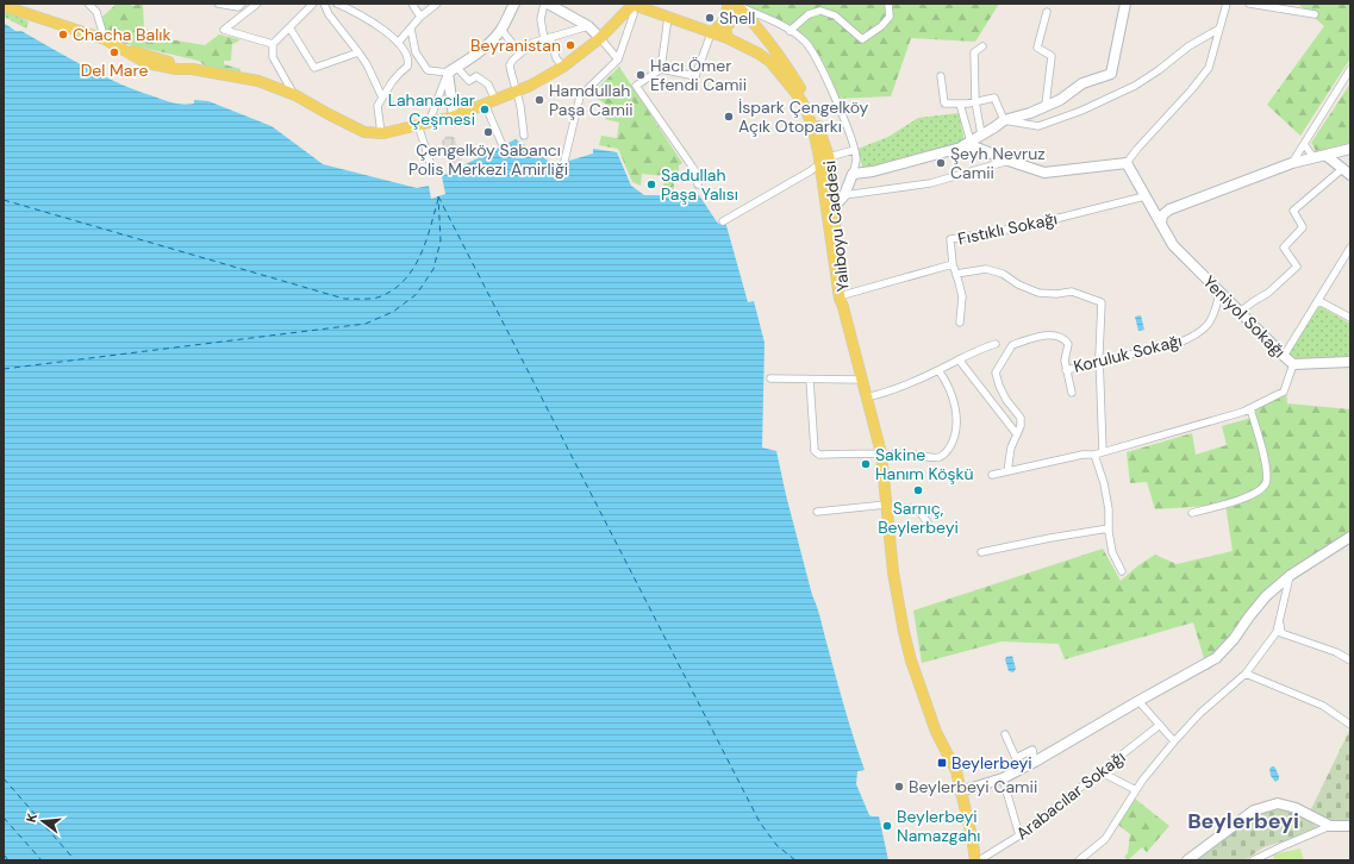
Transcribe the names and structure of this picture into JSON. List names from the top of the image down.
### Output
{
  "streets": {
    "main road": ["Yalıboyu Caddesi"],
    "street": [
      "Fıstıklı Sokağı",
      "Yeniyol Sokağı",
      "Koruluk Sokağı",
      "Arabacılar Sokağı"
    ]
  },
  "crossings": [
    ["Fıstıklı Sokağı", "Yeniyol Sokağı"],
    ["Yeniyol Sokağı", "Koruluk Sokağı"]
  ],
  "districts": ["Beylerbeyi"],
  "places": {
    "other": [
      "Shell",
      "Chacha Balık",
      "Beyranistan",
      "Del Mare",
      "Hacı Ömer Efendi Camii",
      "Hamdullah Paşa Camii",
      "Lahanacılar Çeşmesi",
      "İspark Çengelköy Açık Otoparkı",
      "Çengelköy Sabancı Polis Merkezi Amirliği",
      "Şeyh Nevruz Camii",
      "Sadullah Paşa Yalısı",
      "Sakine Hanım Köşkü",
      "Sarnıç, Beylerbeyi",
      "Beylerbeyi Camii",
      "Beylerbeyi Namazgahı"
    ],
    "transit": ["Beylerbeyi"]
  },
  "north": "left"
}
